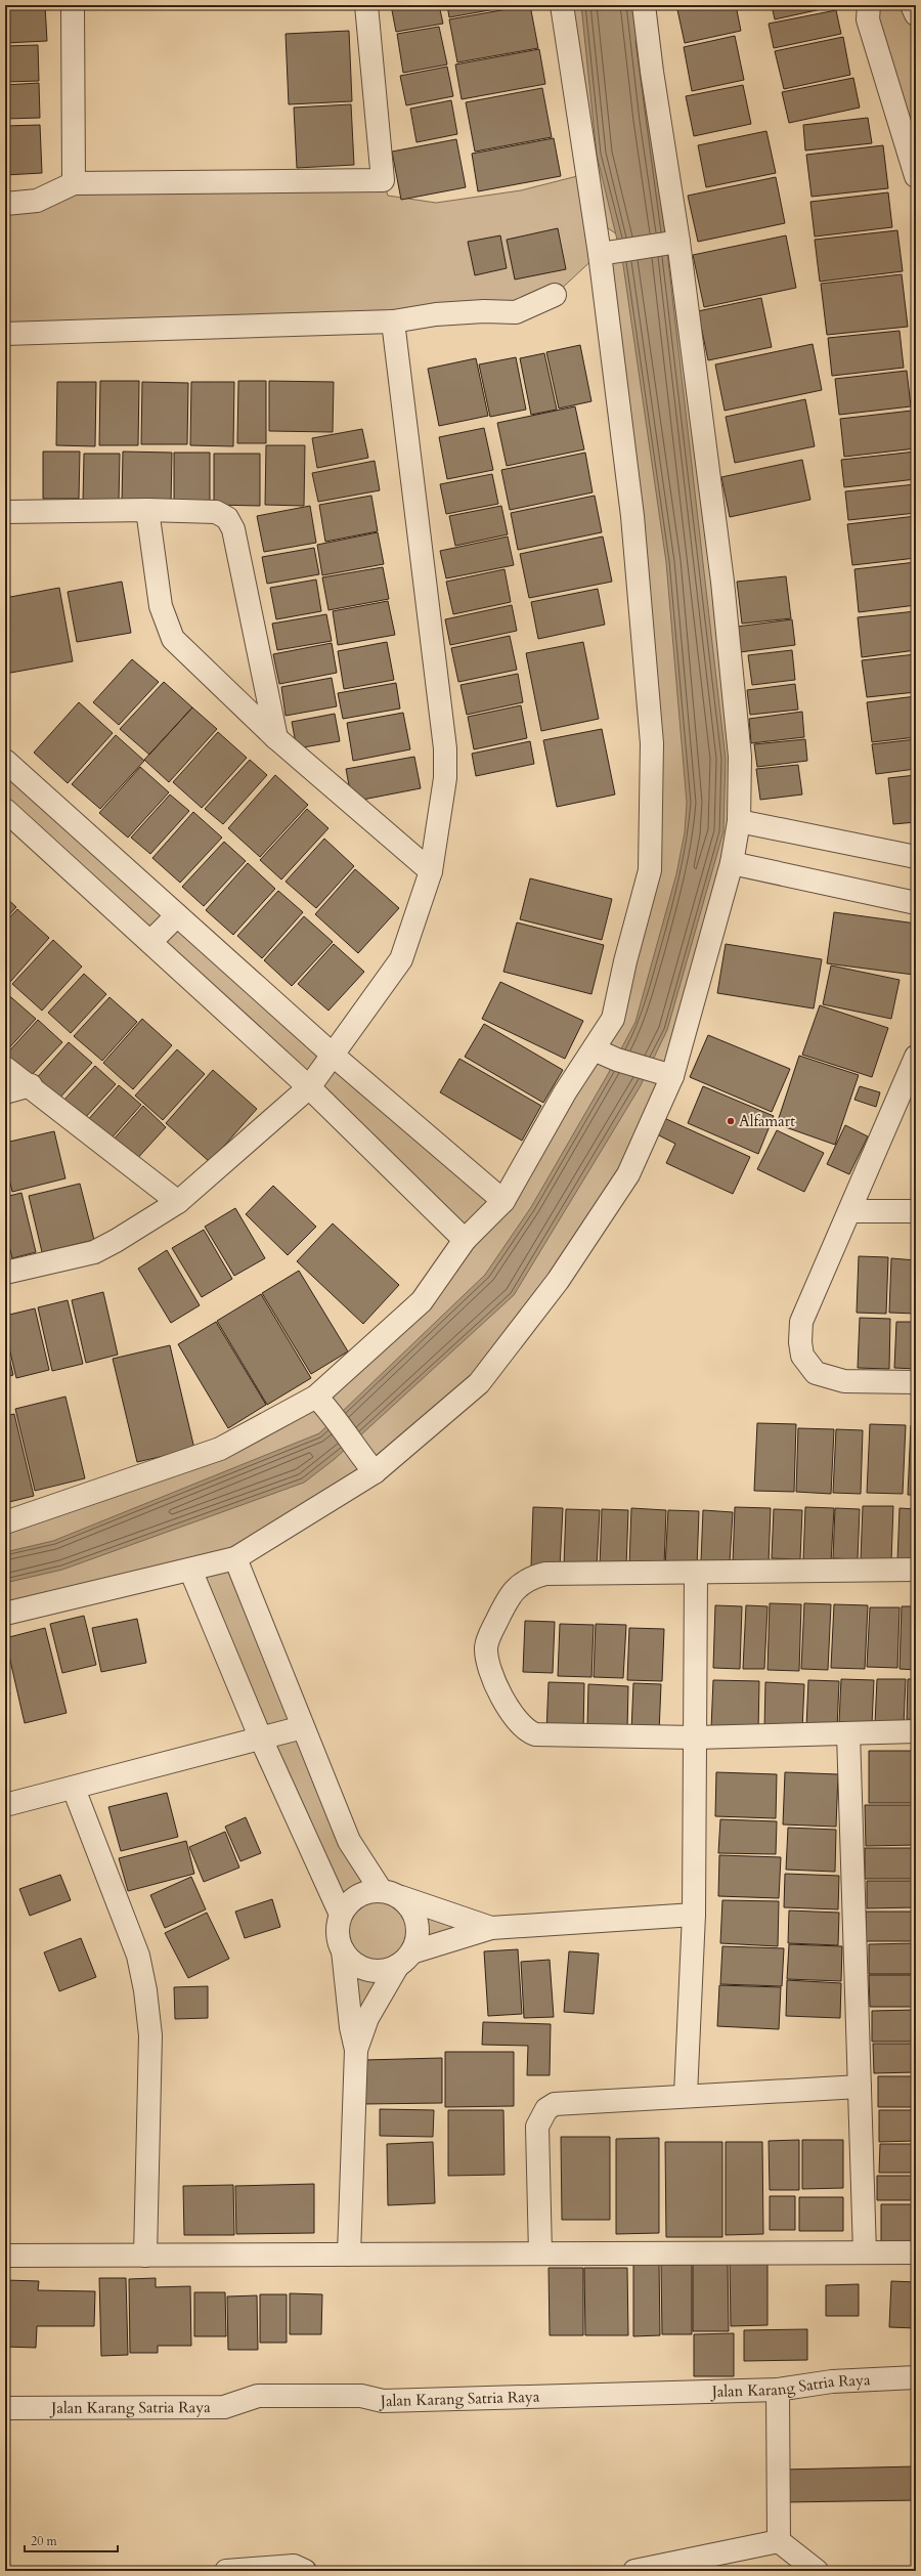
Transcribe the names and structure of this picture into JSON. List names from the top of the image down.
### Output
{
  "streets": {
    "street": ["Jalan Karang Satria Raya"]
  },
  "places": ["Alfamart"],
  "scale_bar": "20 m"
}
